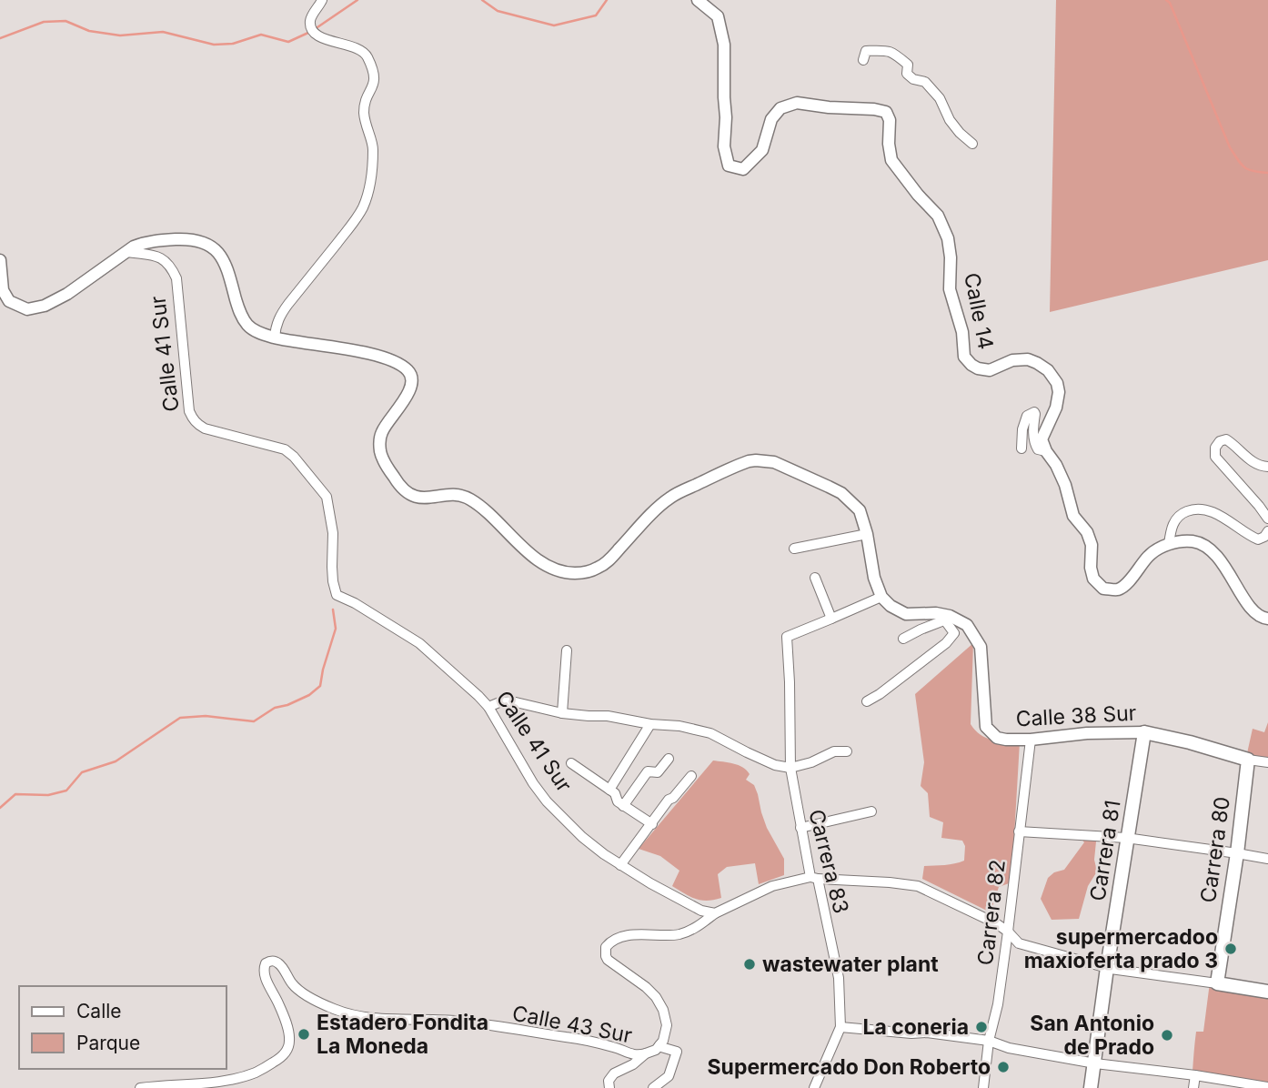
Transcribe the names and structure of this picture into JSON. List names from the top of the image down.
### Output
{
  "streets": {
    "main road": ["Calle 38 Sur", "Carrera 80", "Carrera 81"],
    "street": [
      "Calle 14",
      "Calle 41 Sur",
      "Carrera 83",
      "Carrera 82",
      "Calle 43 Sur"
    ]
  },
  "crossings": [
    ["Calle 38 Sur", "Carrera 80"],
    ["Calle 38 Sur", "Carrera 81"],
    ["Calle 38 Sur", "Carrera 82"]
  ],
  "places": [
    "supermercadoo maxioferta prado 3",
    "wastewater plant",
    "La coneria",
    "Estadero Fondita La Moneda",
    "San Antonio de Prado",
    "Supermercado Don Roberto"
  ],
  "legend": ["Calle", "Parque"]
}
